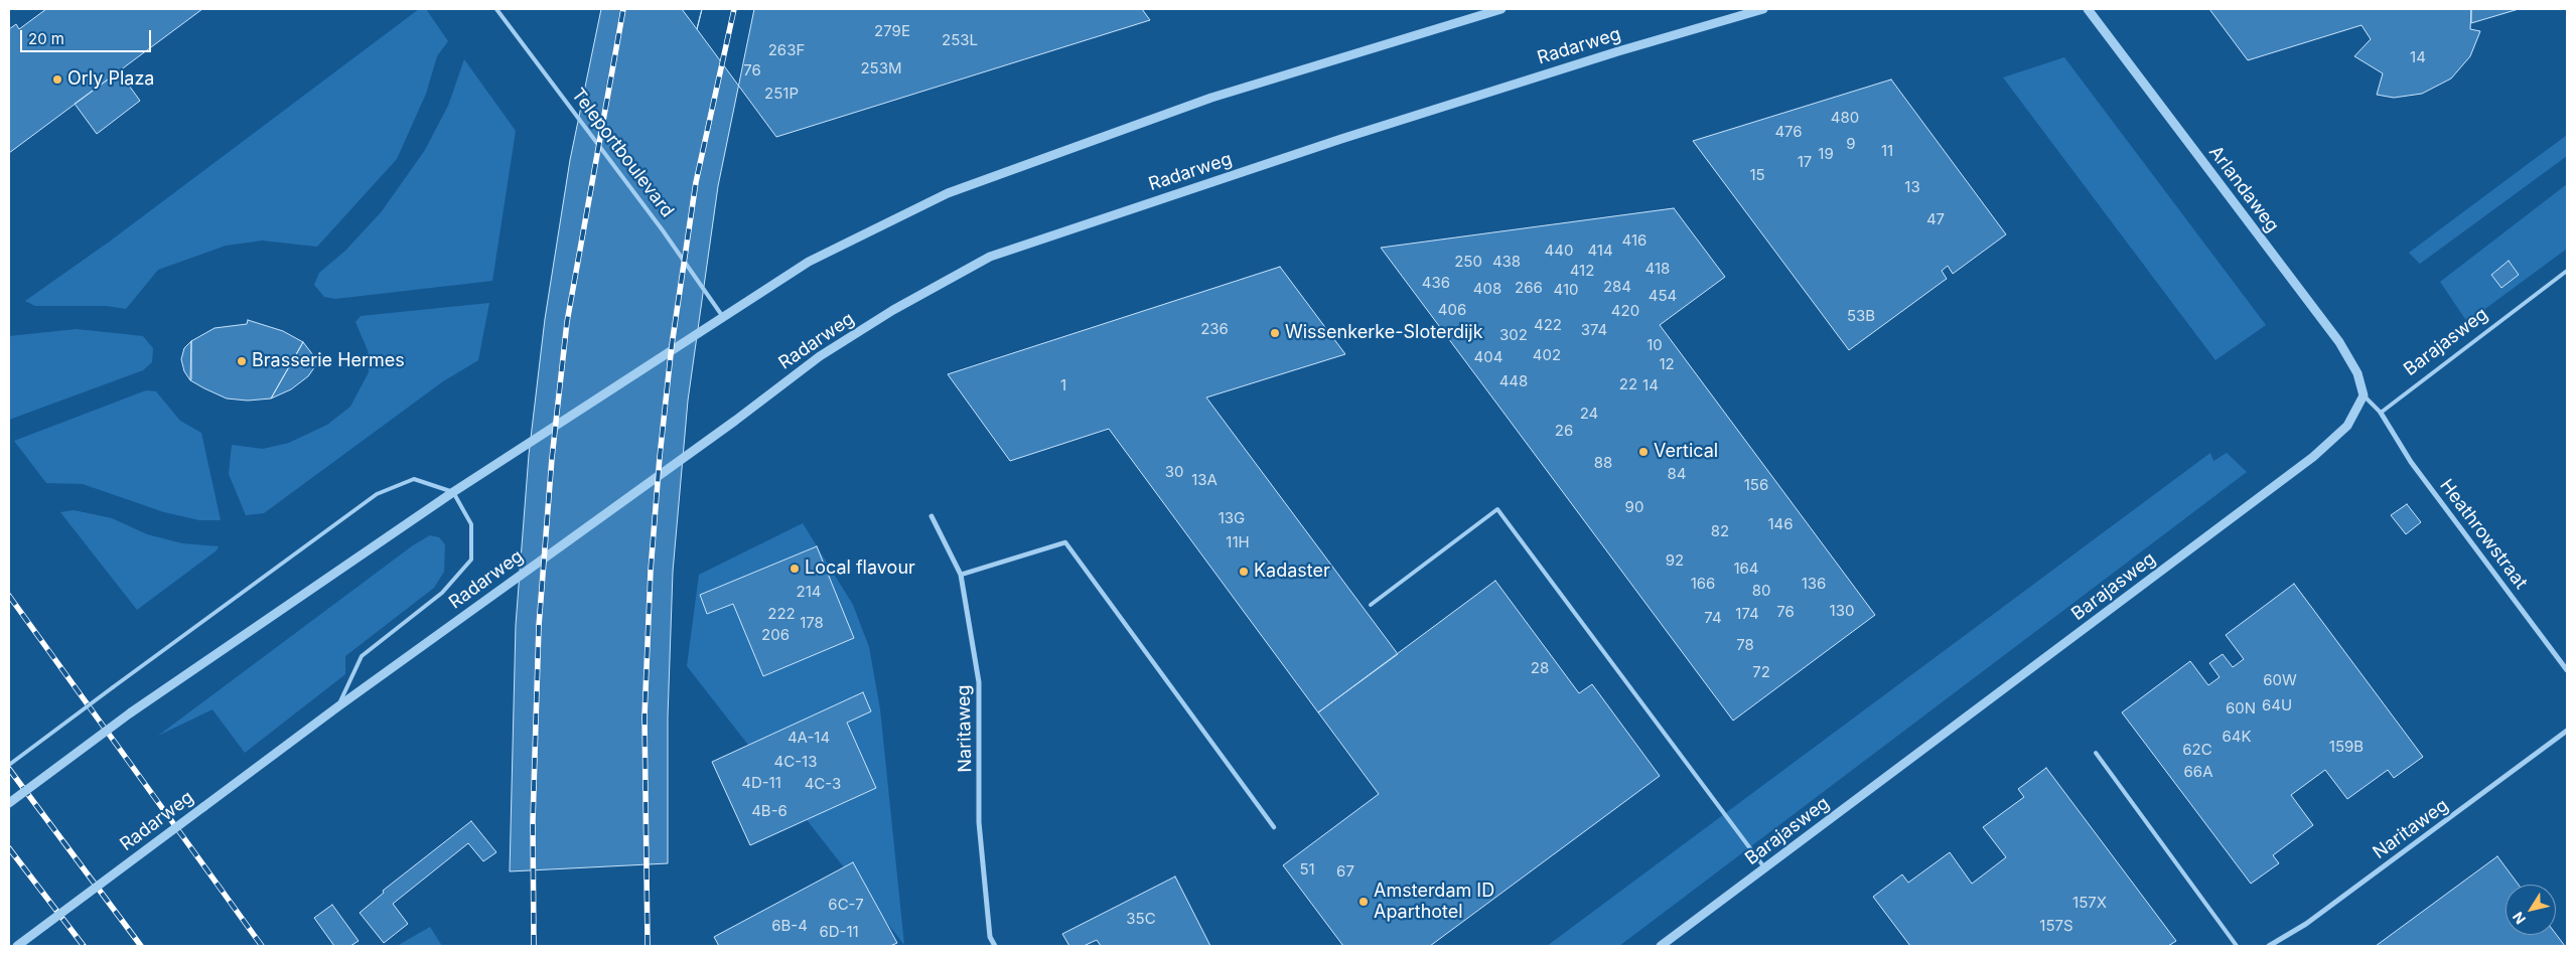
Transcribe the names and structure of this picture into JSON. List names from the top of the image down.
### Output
{
  "streets": {
    "street": [
      "Radarweg",
      "Arlandaweg",
      "Barajasweg",
      "Heathrowstraat",
      "Naritaweg"
    ],
    "lane": ["Teleportboulevard"]
  },
  "crossings": [
    ["Arlandaweg", "Barajasweg"],
    ["Barajasweg", "Heathrowstraat"]
  ],
  "places": [
    "Orly Plaza",
    "Wissenkerke-Sloterdijk",
    "Brasserie Hermes",
    "Vertical",
    "Local flavour",
    "Kadaster",
    "Amsterdam ID Aparthotel"
  ],
  "house_numbers": [
    "279E",
    "253L",
    "263F",
    "14",
    "253M",
    "76",
    "251P",
    "480",
    "476",
    "9",
    "11",
    "19",
    "17",
    "15",
    "13",
    "47",
    "416",
    "440",
    "414",
    "250",
    "438",
    "418",
    "412",
    "436",
    "284",
    "266",
    "408",
    "410",
    "454",
    "406",
    "420",
    "53B",
    "422",
    "236",
    "374",
    "302",
    "10",
    "402",
    "404",
    "12",
    "448",
    "22",
    "1",
    "14",
    "24",
    "26",
    "88",
    "30",
    "84",
    "13A",
    "156",
    "90",
    "13G",
    "146",
    "82",
    "11H",
    "92",
    "164",
    "166",
    "136",
    "80",
    "214",
    "130",
    "76",
    "222",
    "174",
    "74",
    "178",
    "206",
    "78",
    "28",
    "72",
    "60W",
    "64U",
    "60N",
    "64K",
    "4A-14",
    "159B",
    "62C",
    "4C-13",
    "66A",
    "4D-11",
    "4C-3",
    "4B-6",
    "51",
    "67",
    "157X",
    "6C-7",
    "35C",
    "6B-4",
    "157S",
    "6D-11"
  ],
  "scale_bar": "20 m",
  "north": "bottom left"
}
